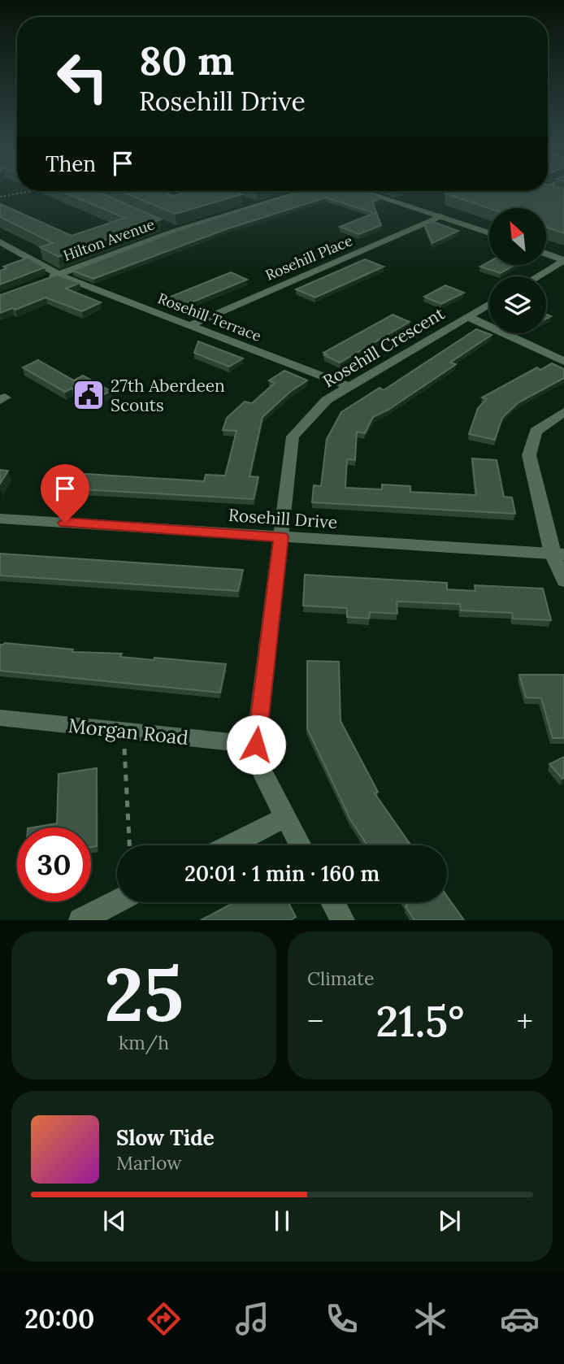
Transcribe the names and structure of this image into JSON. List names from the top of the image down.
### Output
{
  "streets": {
    "street": [
      "Hilton Avenue",
      "Rosehill Place",
      "Rosehill Terrace",
      "Rosehill Crescent",
      "Rosehill Drive",
      "Morgan Road"
    ]
  },
  "crossings": [
    ["Hilton Avenue", "Rosehill Terrace"],
    ["Rosehill Place", "Rosehill Terrace"],
    ["Rosehill Terrace", "Rosehill Crescent"],
    ["Rosehill Crescent", "Rosehill Drive"],
    ["Rosehill Crescent", "Morgan Road"]
  ],
  "places": {
    "public building": ["27th Aberdeen Scouts"]
  },
  "north": "top left",
  "page": {
    "turn": ["80 m", "Rosehill Drive"],
    "then": "Then",
    "limit": "30",
    "trip": "20:01 · 1 min · 160 m",
    "tile": [
      ["25", "km/h"],
      "Climate"
    ],
    "heat": ["−", "21.5°", "+"],
    "song": ["Slow Tide", "Marlow"],
    "tabs": "20:00"
  }
}
